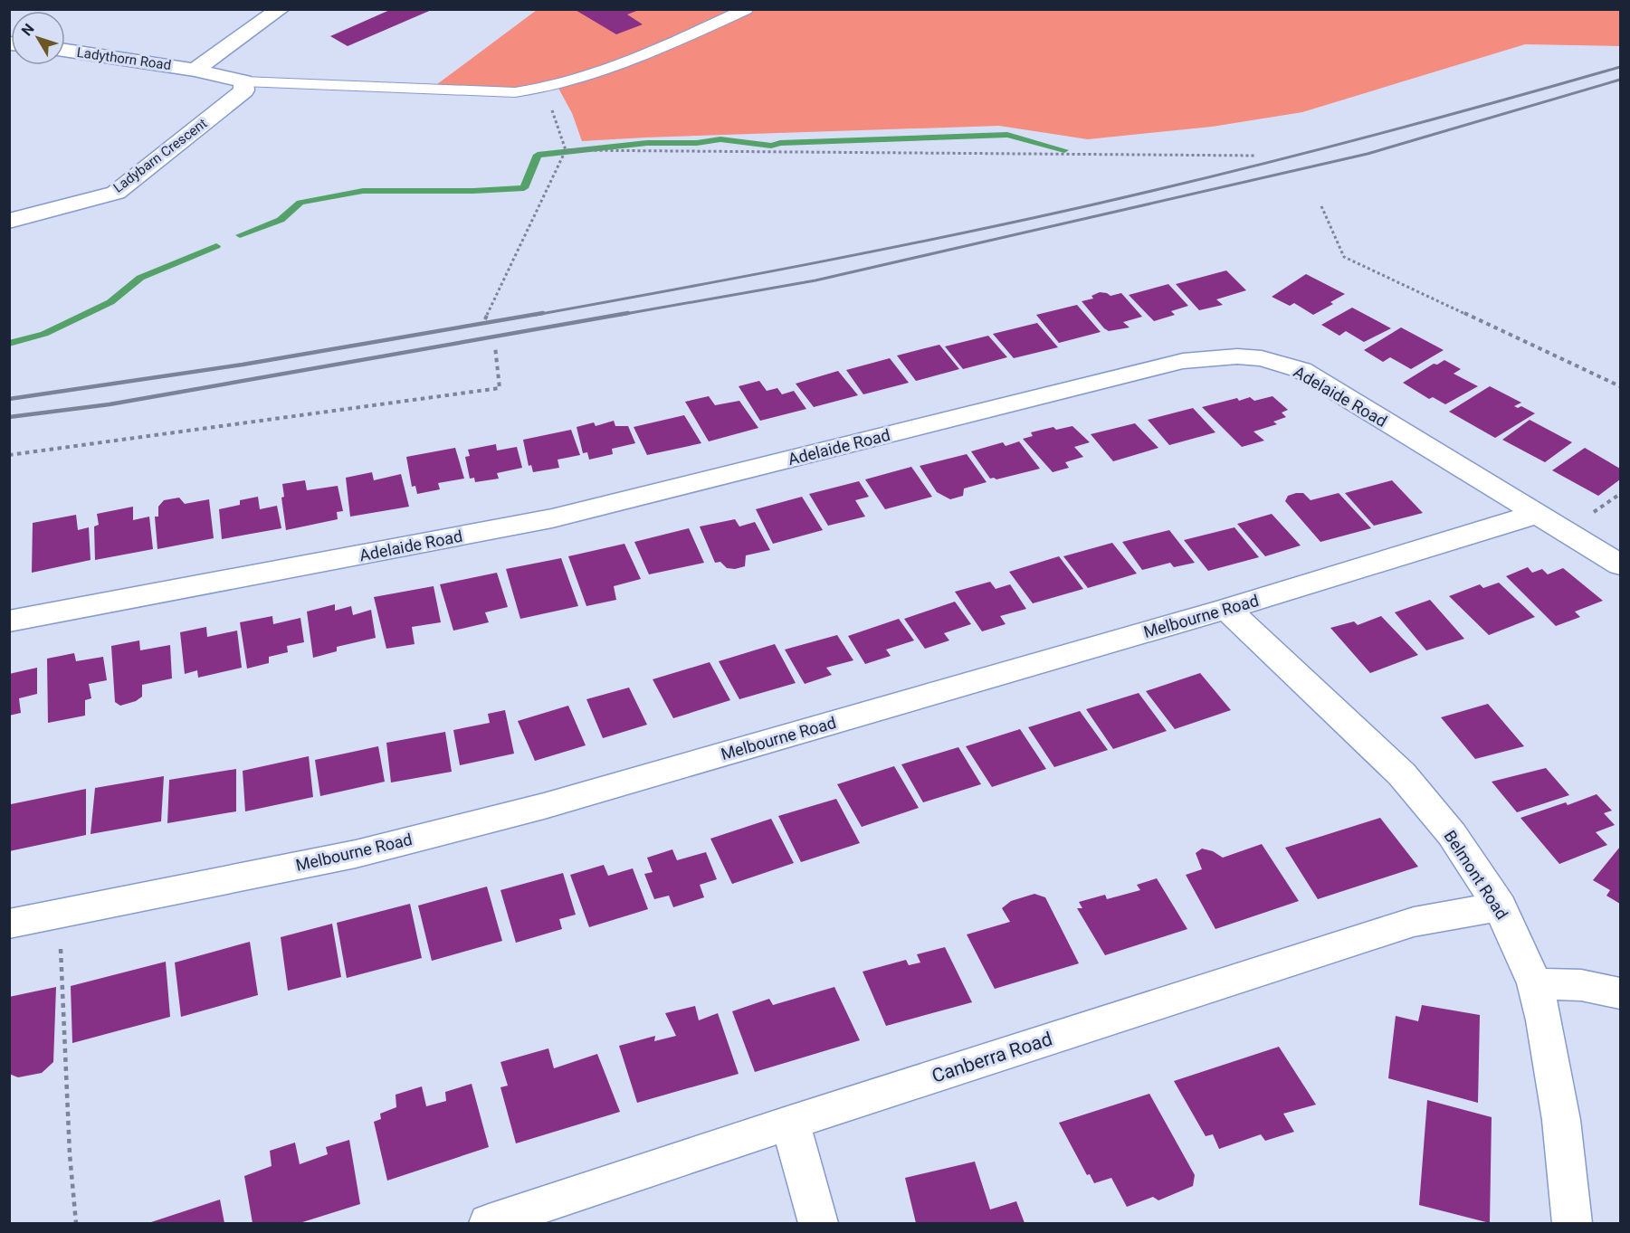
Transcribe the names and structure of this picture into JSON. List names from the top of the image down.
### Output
{
  "streets": {
    "street": [
      "Ladythorn Road",
      "Ladybarn Crescent",
      "Adelaide Road",
      "Melbourne Road",
      "Belmont Road",
      "Canberra Road"
    ]
  },
  "crossings": [
    ["Adelaide Road", "Melbourne Road"],
    ["Melbourne Road", "Belmont Road"],
    ["Belmont Road", "Canberra Road"]
  ],
  "north": "top left"
}
